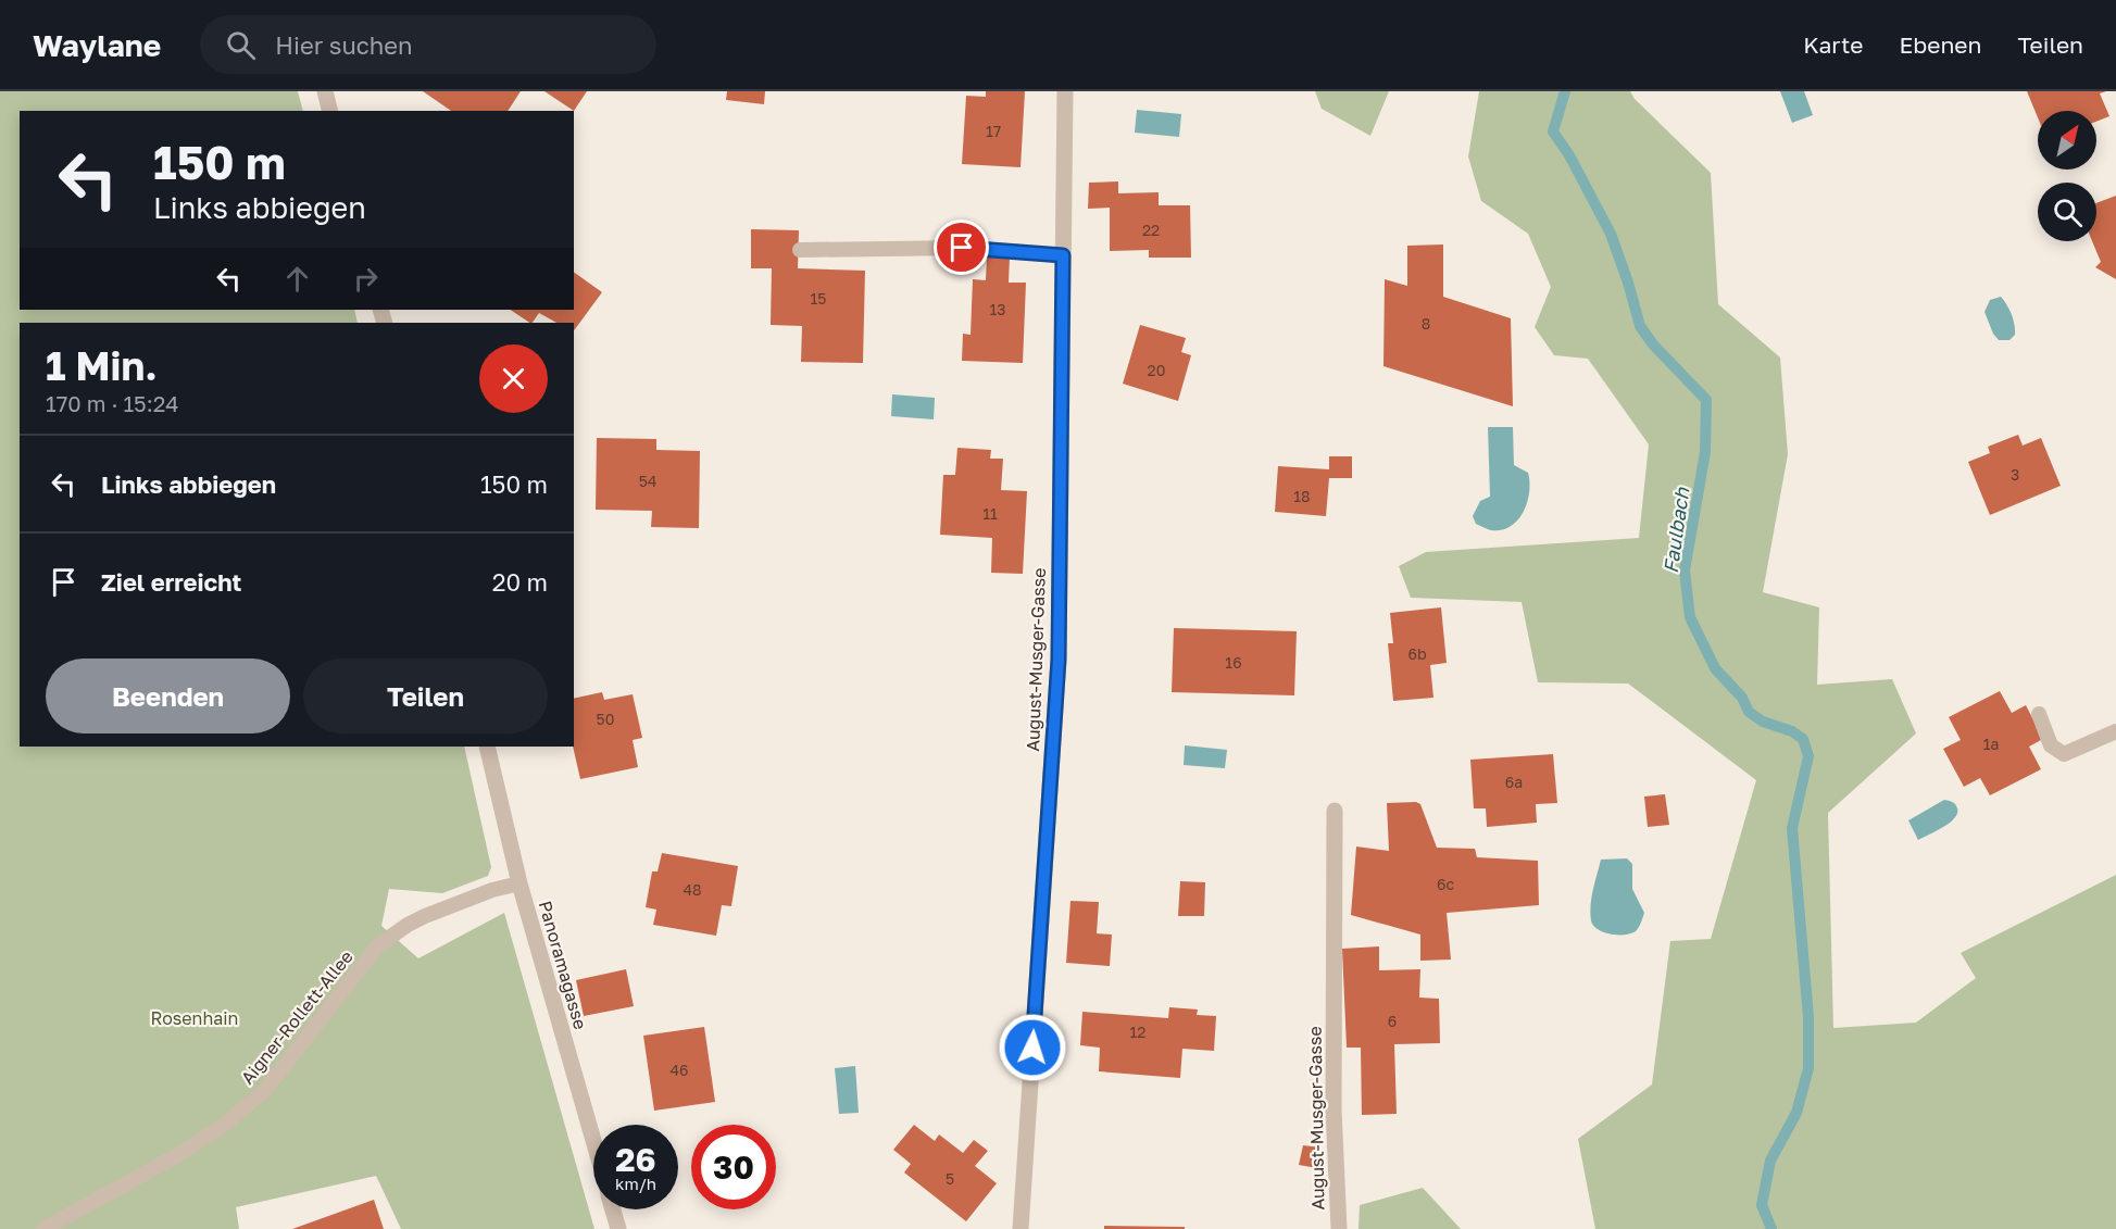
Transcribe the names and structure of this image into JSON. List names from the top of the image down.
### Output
{
  "streets": {
    "street": ["August-Musger-Gasse", "Panoramagasse"],
    "lane": ["Aigner-Rollett-Allee"]
  },
  "crossings": [
    ["Panoramagasse", "Aigner-Rollett-Allee"]
  ],
  "water": ["Faulbach"],
  "parks": ["Rosenhain"],
  "house_numbers": [
    "17",
    "22",
    "15",
    "13",
    "8",
    "20",
    "3",
    "54",
    "18",
    "11",
    "6b",
    "16",
    "50",
    "1a",
    "6a",
    "6c",
    "48",
    "6",
    "12",
    "46",
    "5"
  ],
  "north": "top right",
  "page": {
    "header": "Waylane",
    "search": "Hier suchen",
    "nav": ["Karte", "Ebenen", "Teilen"],
    "turn": ["150 m", "Links abbiegen"],
    "heading": ["1 Min.", "170 m · 15:24"],
    "list": [
      {
        "name": "Links abbiegen",
        "value": "150 m"
      },
      {
        "name": "Ziel erreicht",
        "value": "20 m"
      }
    ],
    "buttons": ["Beenden", "Teilen"],
    "speed": "26 km/h",
    "limit": "30"
  }
}
